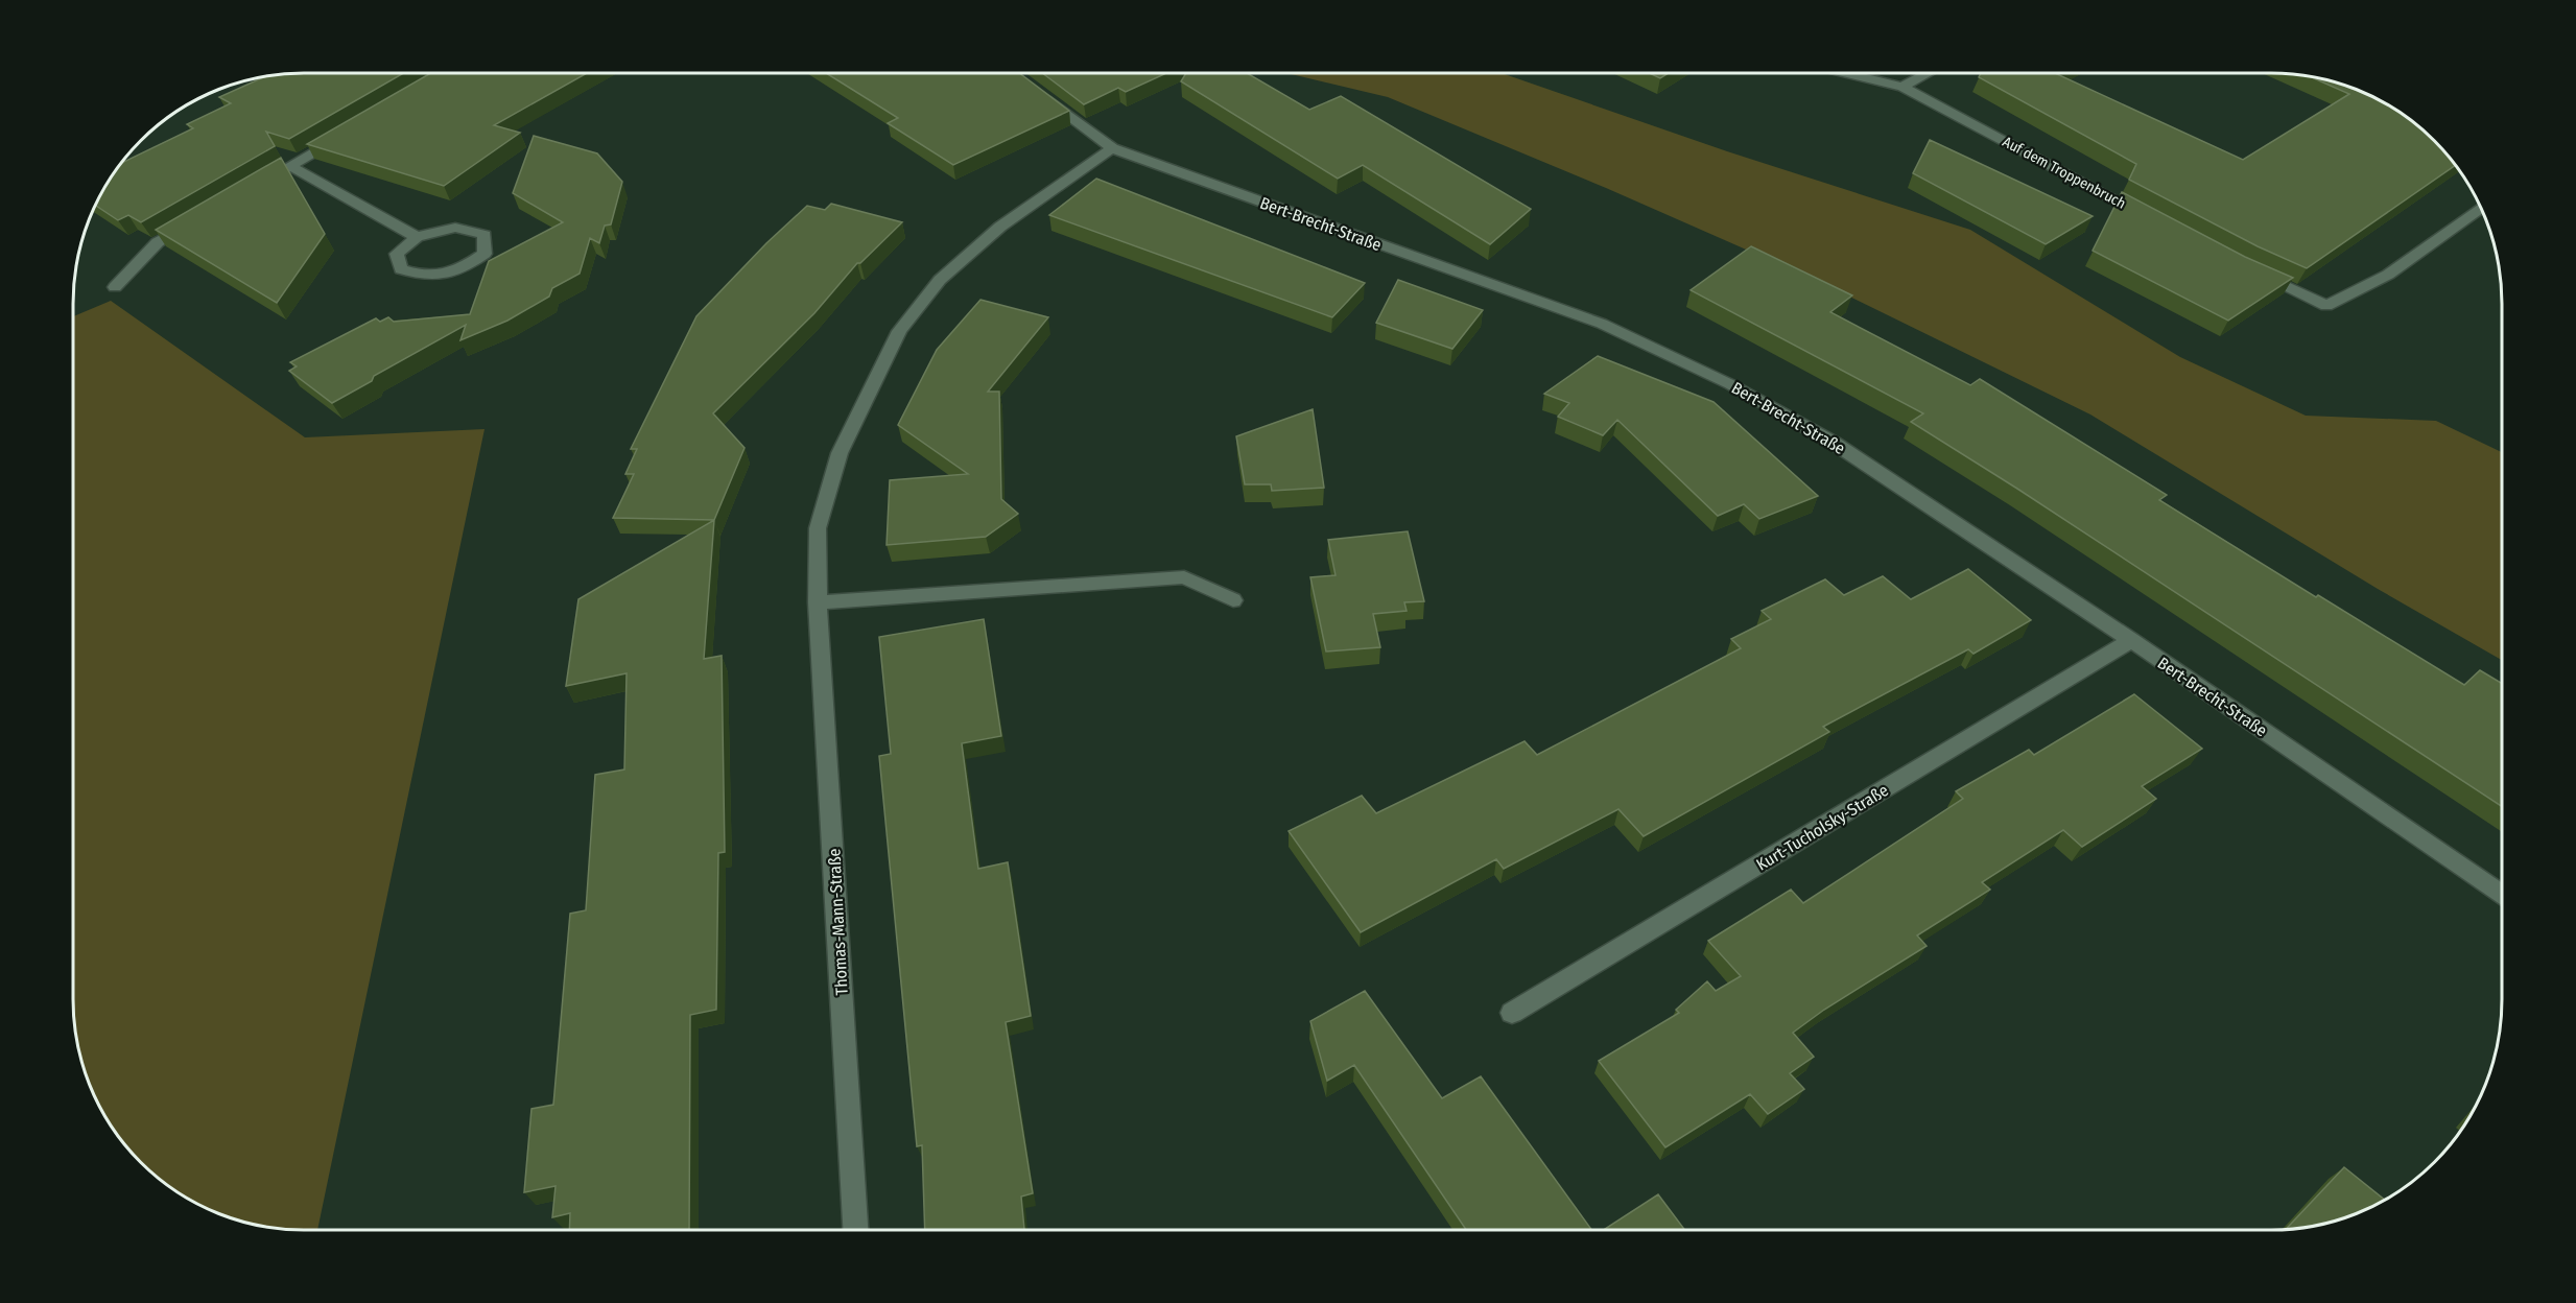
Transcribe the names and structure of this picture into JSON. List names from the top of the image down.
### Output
{
  "streets": {
    "street": [
      "Auf dem Troppenbruch",
      "Bert-Brecht-Straße",
      "Kurt-Tucholsky-Straße",
      "Thomas-Mann-Straße"
    ]
  },
  "crossings": [
    ["Bert-Brecht-Straße", "Kurt-Tucholsky-Straße"],
    ["Bert-Brecht-Straße", "Thomas-Mann-Straße"]
  ]
}
